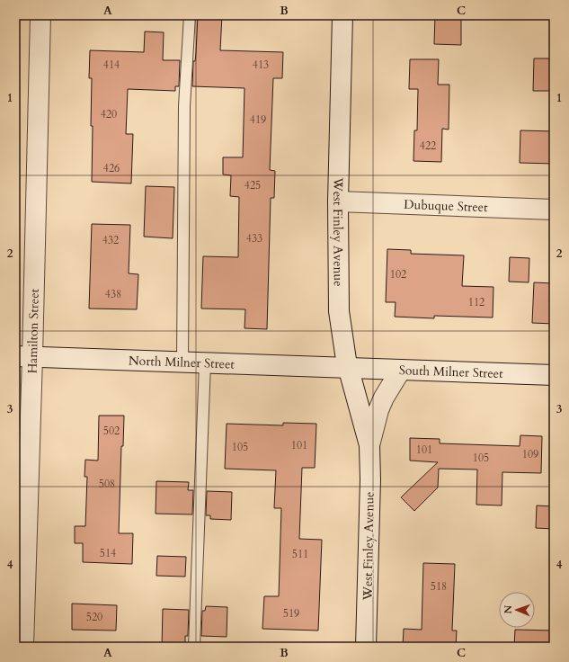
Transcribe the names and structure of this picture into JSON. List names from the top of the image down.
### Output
{
  "streets": {
    "main road": [
      "Dubuque Street",
      "West Finley Avenue",
      "Hamilton Street",
      "North Milner Street",
      "South Milner Street"
    ]
  },
  "crossings": [
    ["Dubuque Street", "West Finley Avenue"],
    ["West Finley Avenue", "North Milner Street"],
    ["West Finley Avenue", "South Milner Street"],
    ["Hamilton Street", "North Milner Street"],
    ["North Milner Street", "South Milner Street"]
  ],
  "house_numbers": [
    "414",
    "413",
    "420",
    "419",
    "422",
    "426",
    "425",
    "433",
    "432",
    "102",
    "438",
    "112",
    "502",
    "101",
    "105",
    "101",
    "109",
    "105",
    "508",
    "514",
    "511",
    "518",
    "519",
    "520"
  ],
  "north": "left",
  "grid": {
    "columns": ["A", "B", "C"],
    "rows": [
      "1",
      "2",
      "3",
      "4"
    ]
  }
}
